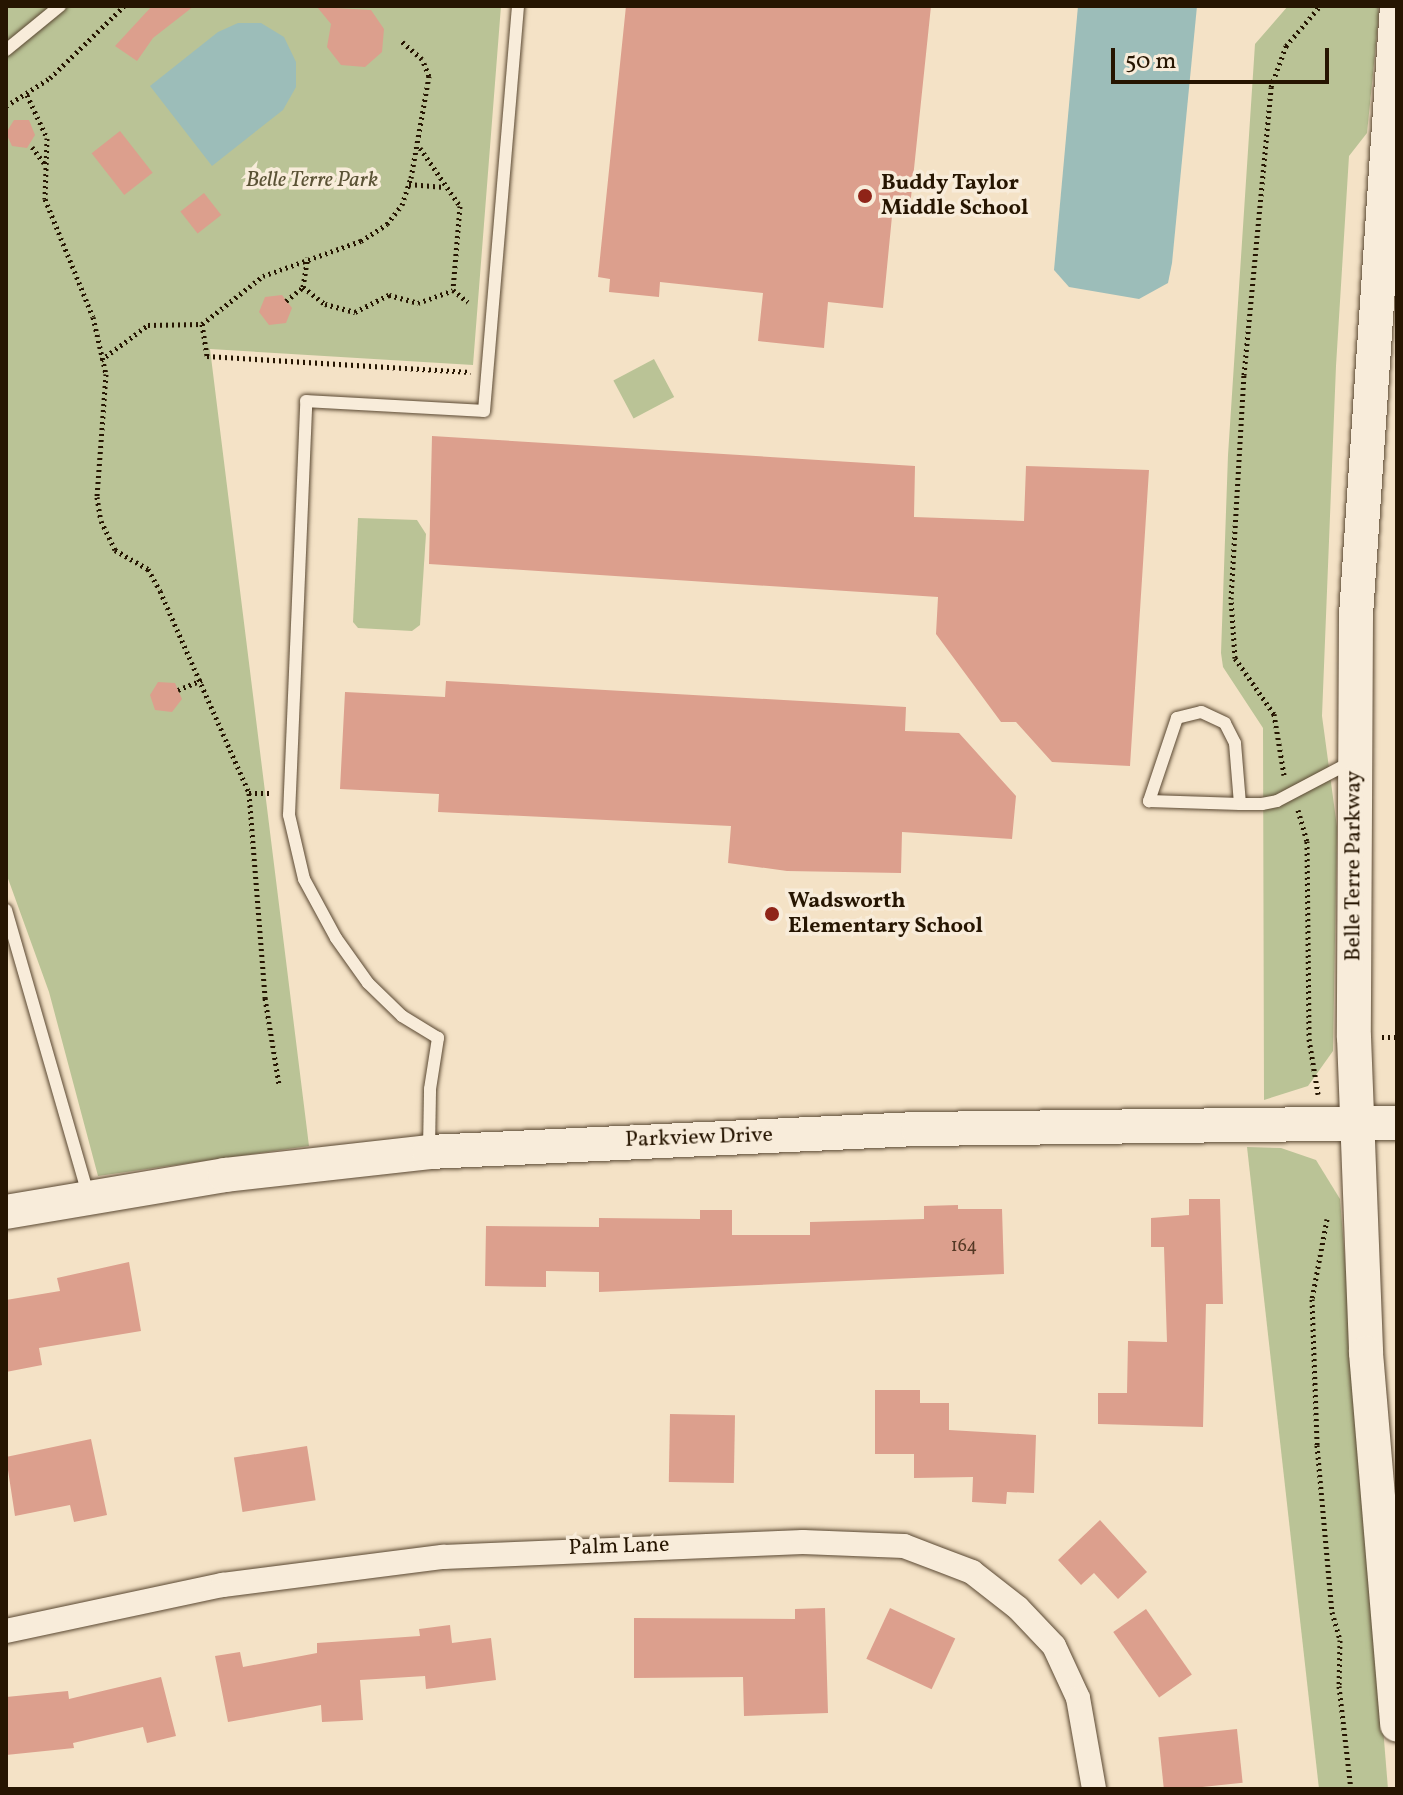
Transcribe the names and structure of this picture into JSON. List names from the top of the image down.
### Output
{
  "streets": {
    "main road": ["Belle Terre Parkway", "Parkview Drive"],
    "street": ["Palm Lane"]
  },
  "crossings": [
    ["Belle Terre Parkway", "Parkview Drive"]
  ],
  "parks": ["Belle Terre Park"],
  "places": ["Buddy Taylor Middle School", "Wadsworth Elementary School"],
  "house_numbers": ["164"],
  "scale_bar": "50 m"
}
